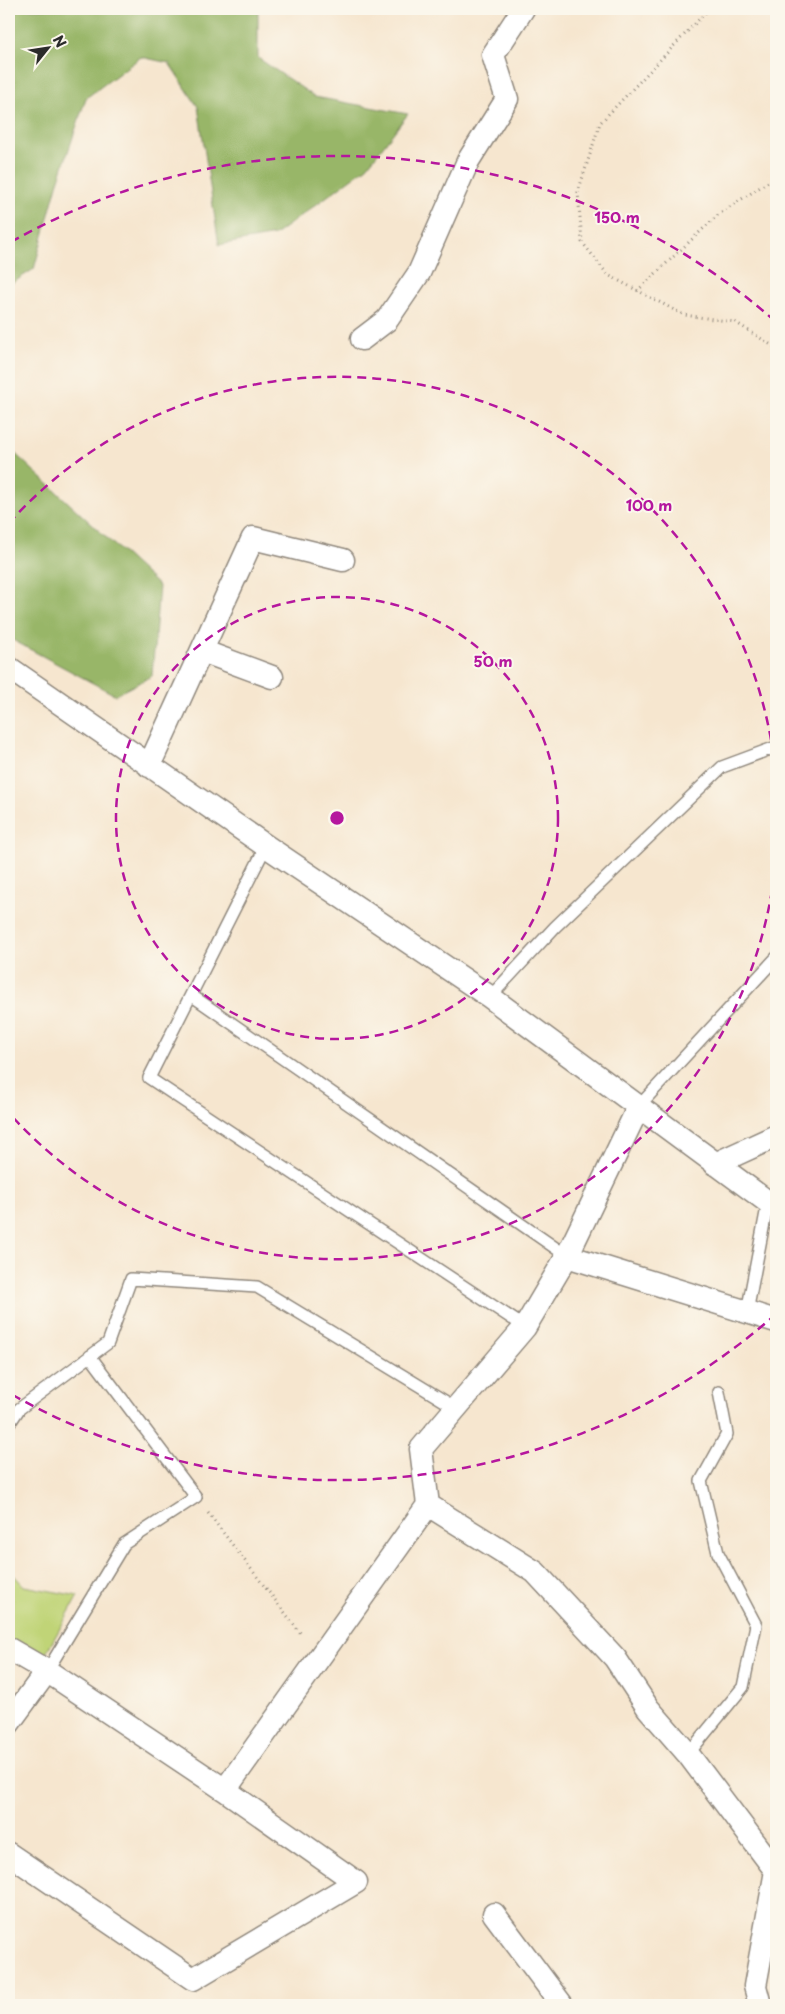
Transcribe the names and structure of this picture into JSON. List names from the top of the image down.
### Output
{
  "north": "top right",
  "rings": ["150 m", "100 m", "50 m"]
}
